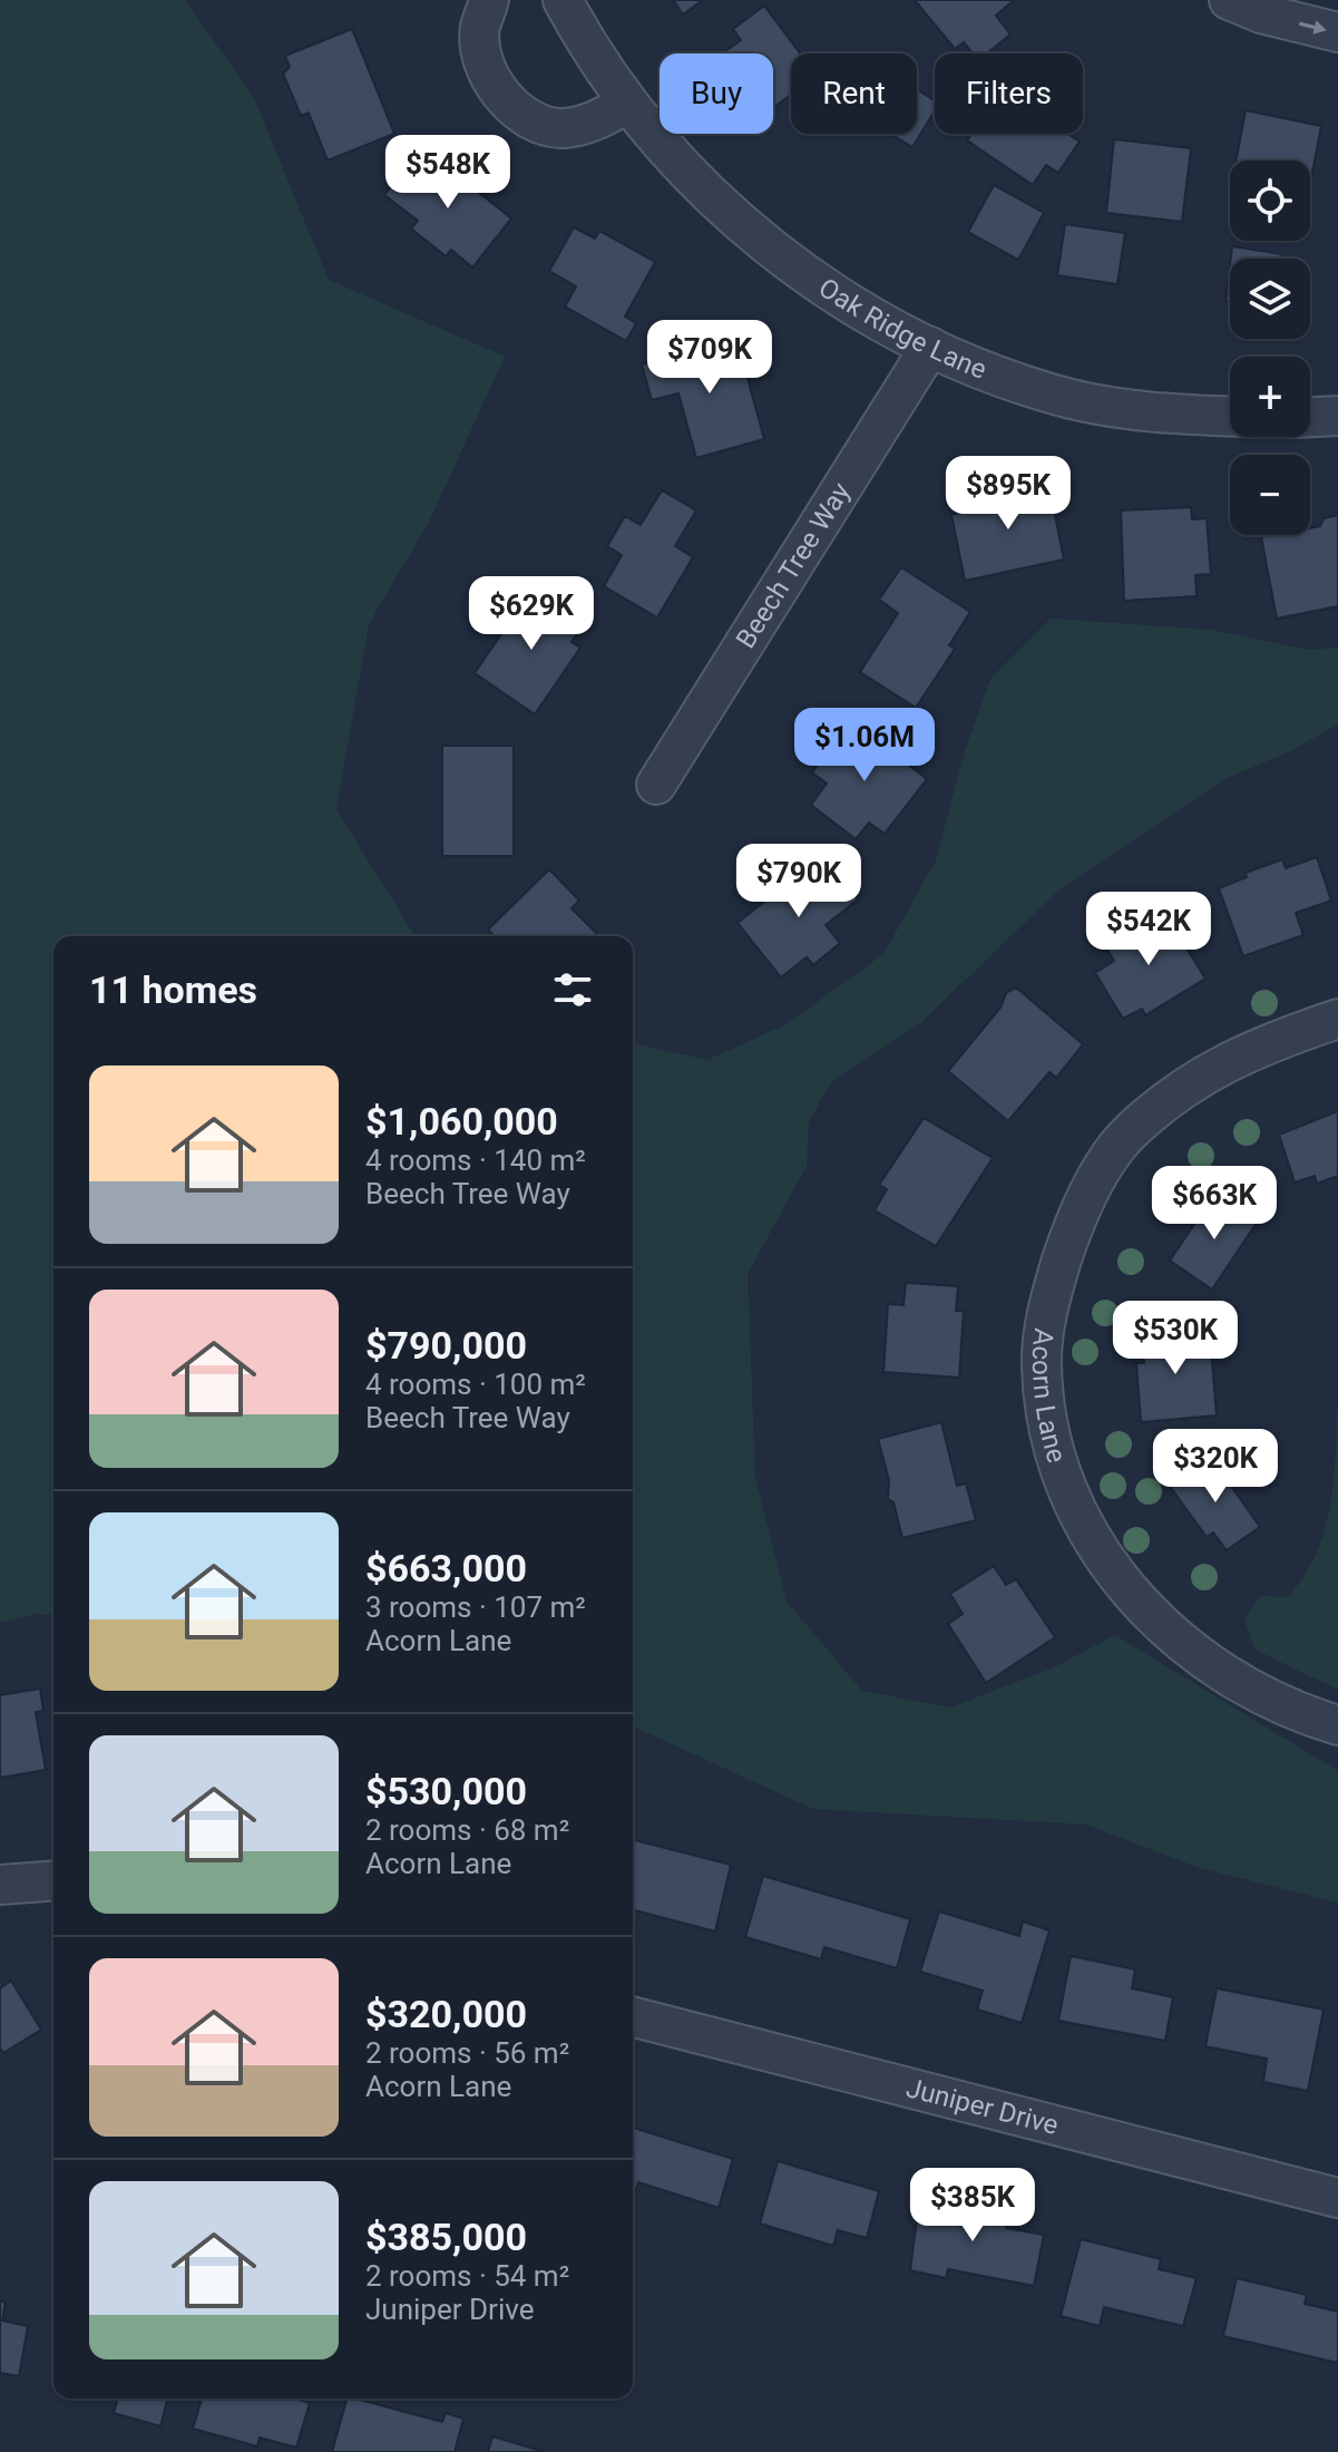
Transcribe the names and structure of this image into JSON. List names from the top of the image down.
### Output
{
  "streets": {
    "street": [
      "Oak Ridge Lane",
      "Beech Tree Way",
      "Acorn Lane",
      "Juniper Drive"
    ]
  },
  "crossings": [
    ["Oak Ridge Lane", "Beech Tree Way"]
  ],
  "page": {
    "chip": ["Buy", "Rent", "Filters"],
    "price": [
      "$548K",
      "$709K",
      "$895K",
      "$629K",
      "$1.06M",
      "$790K",
      "$542K",
      "$663K",
      "$530K",
      "$320K",
      "$385K"
    ],
    "map_buttons": ["+", "−"],
    "heading": "11 homes",
    "list": [
      {
        "name": "$1,060,000",
        "note": "4 rooms · 140 m² · Beech Tree Way"
      },
      {
        "name": "$790,000",
        "note": "4 rooms · 100 m² · Beech Tree Way"
      },
      {
        "name": "$663,000",
        "note": "3 rooms · 107 m² · Acorn Lane"
      },
      {
        "name": "$530,000",
        "note": "2 rooms · 68 m² · Acorn Lane"
      },
      {
        "name": "$320,000",
        "note": "2 rooms · 56 m² · Acorn Lane"
      },
      {
        "name": "$385,000",
        "note": "2 rooms · 54 m² · Juniper Drive"
      }
    ]
  }
}
